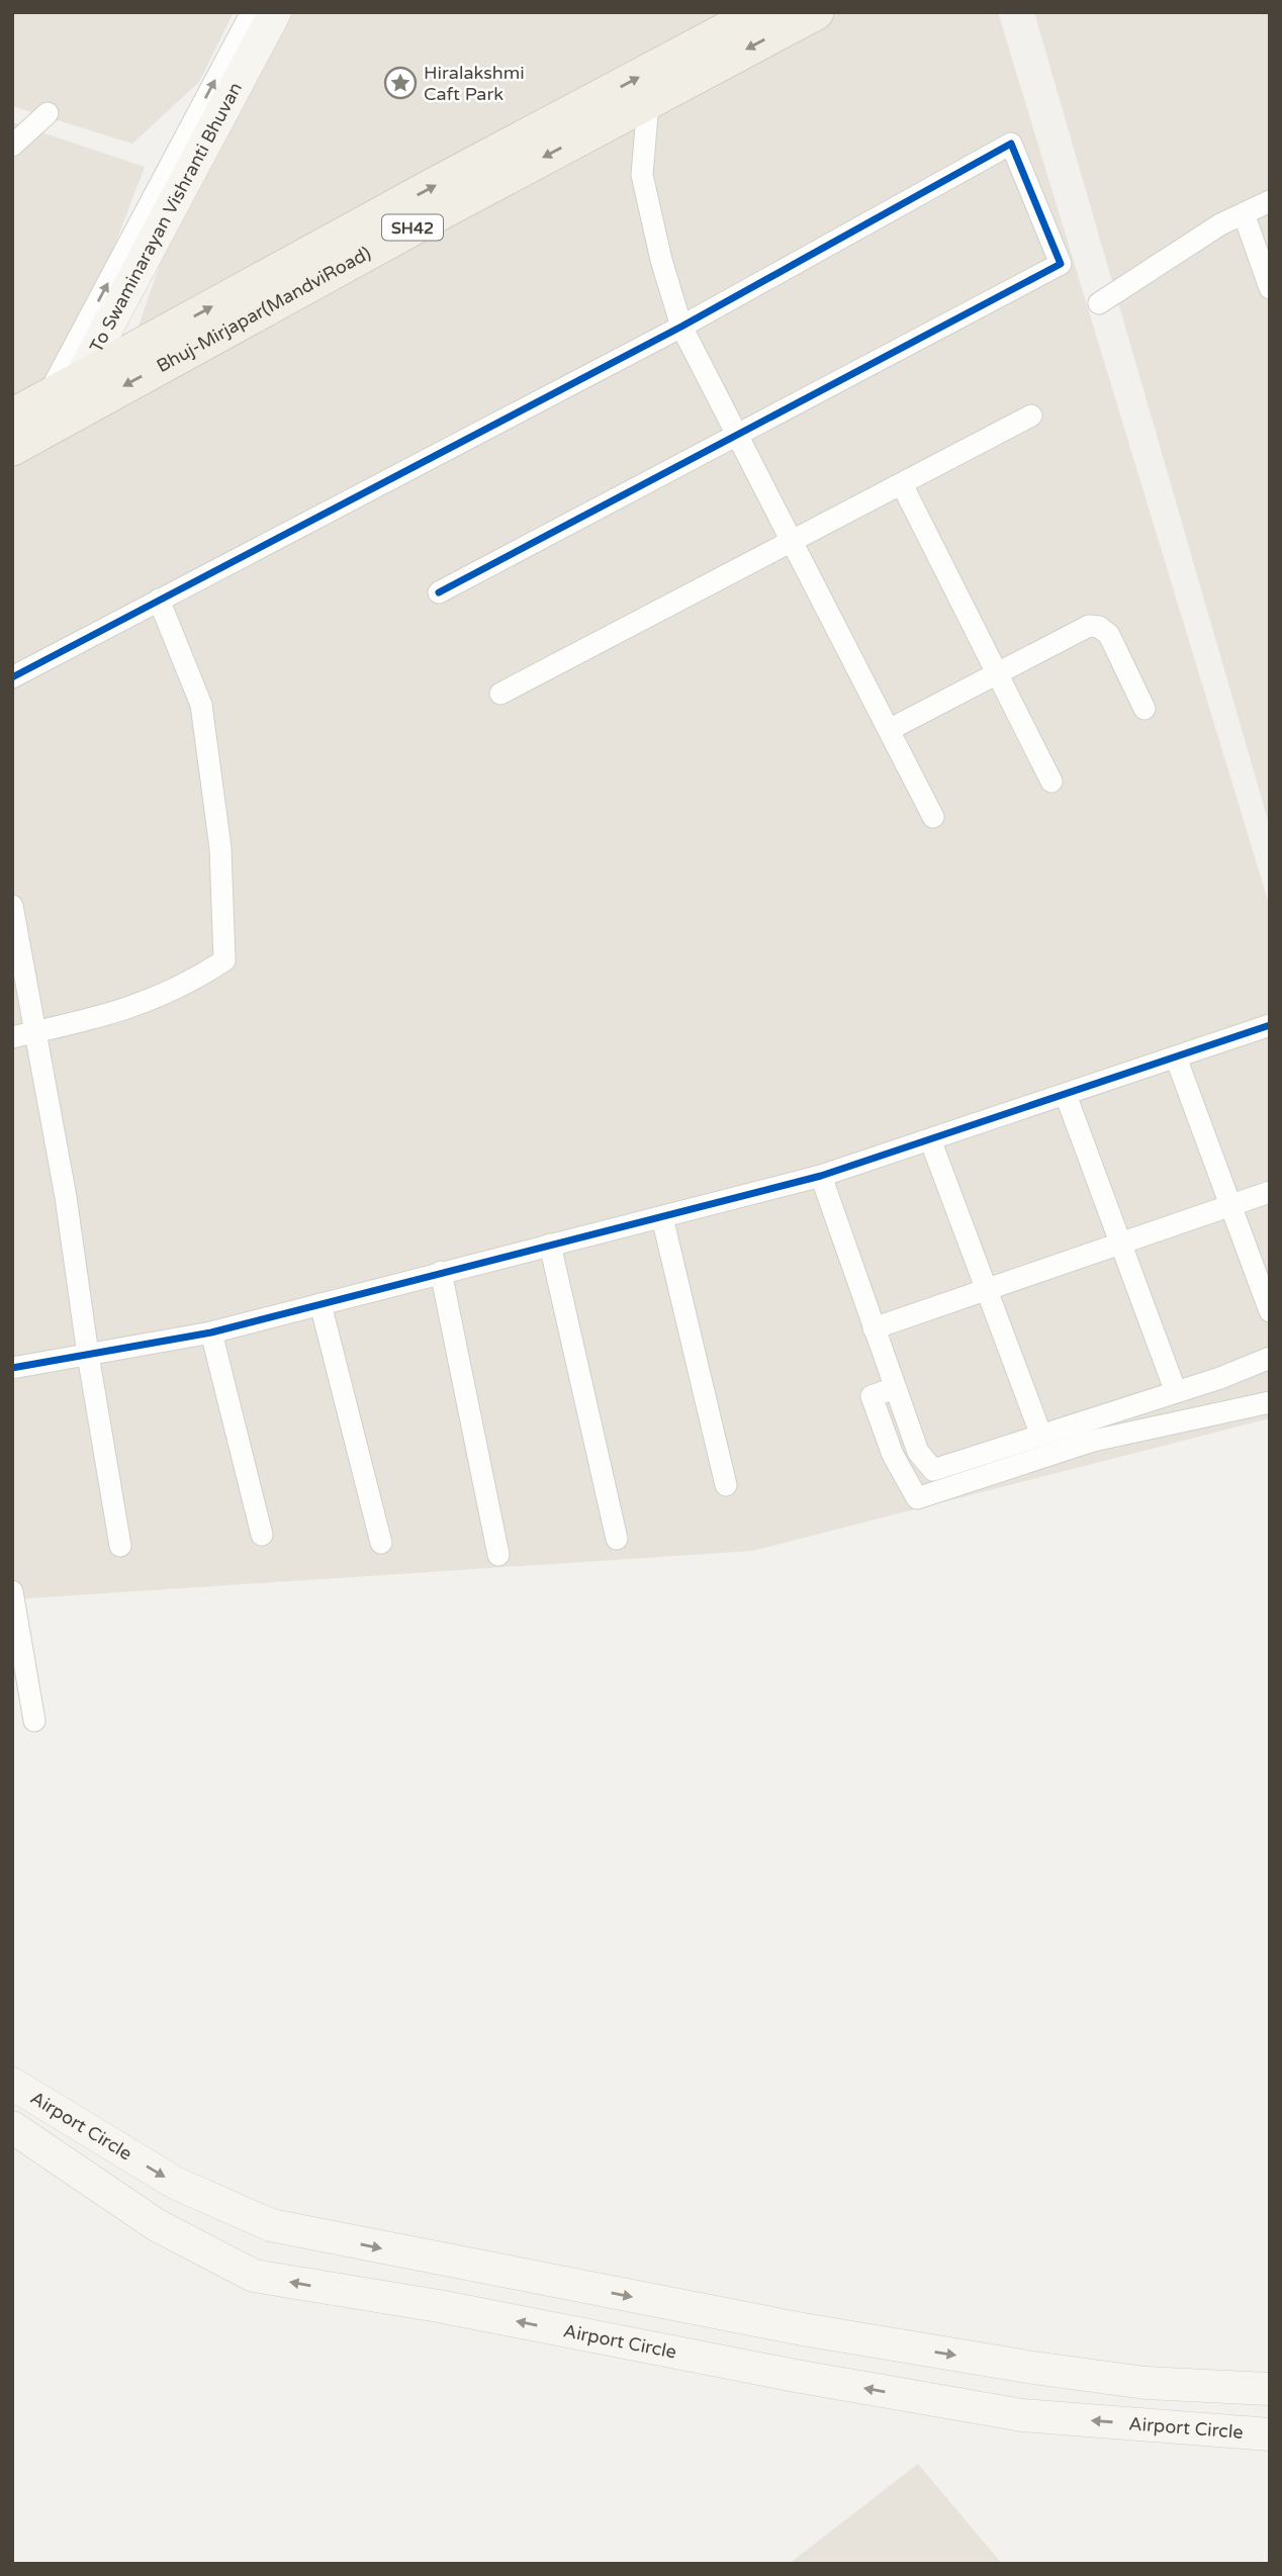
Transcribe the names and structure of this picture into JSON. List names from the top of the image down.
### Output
{
  "streets": {
    "main road": [
      "To Swaminarayan Vishranti Bhuvan",
      "SH42",
      "Bhuj-Mirjapar(MandviRoad)",
      "Airport Circle"
    ]
  },
  "crossings": [
    ["To Swaminarayan Vishranti Bhuvan", "Bhuj-Mirjapar(MandviRoad)"]
  ],
  "places": {
    "place": ["Hiralakshmi Caft Park"]
  }
}
